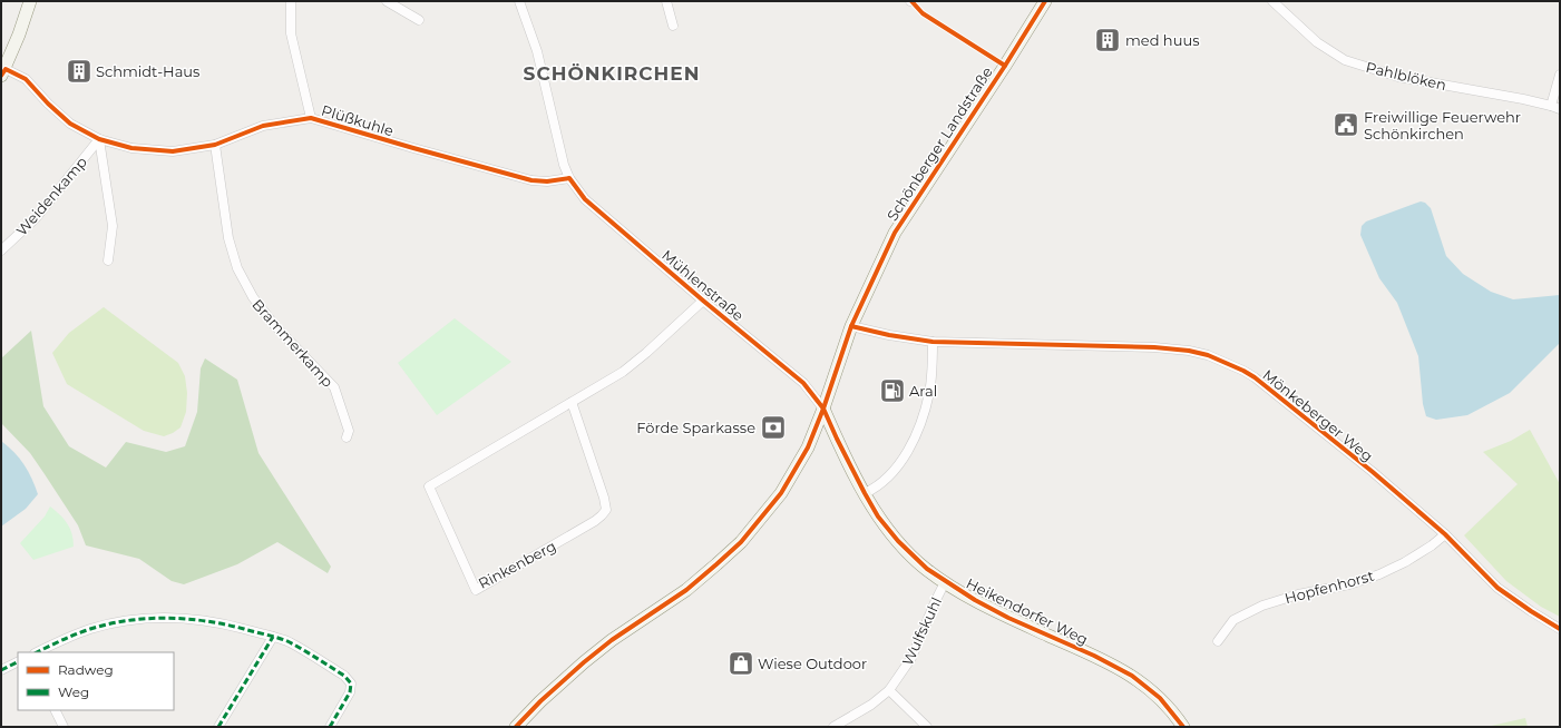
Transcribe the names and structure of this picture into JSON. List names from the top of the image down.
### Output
{
  "streets": {
    "main road": ["Schönberger Landstraße", "Heikendorfer Weg"],
    "street": [
      "Pahlblöken",
      "Plüßkuhle",
      "Weidenkamp",
      "Mühlenstraße",
      "Brammerkamp",
      "Mönkeberger Weg",
      "Rinkenberg",
      "Hopfenhorst",
      "Wulfskuhl"
    ]
  },
  "crossings": [
    ["Plüßkuhle", "Weidenkamp"],
    ["Plüßkuhle", "Mühlenstraße"],
    ["Plüßkuhle", "Brammerkamp"],
    ["Schönberger Landstraße", "Mühlenstraße"],
    ["Schönberger Landstraße", "Mönkeberger Weg"],
    ["Schönberger Landstraße", "Heikendorfer Weg"],
    ["Mühlenstraße", "Rinkenberg"],
    ["Mühlenstraße", "Heikendorfer Weg"],
    ["Mönkeberger Weg", "Hopfenhorst"],
    ["Heikendorfer Weg", "Wulfskuhl"]
  ],
  "districts": ["SCHÖNKIRCHEN"],
  "places": {
    "building": ["med huus", "Schmidt-Haus"],
    "public building": ["Freiwillige Feuerwehr Schönkirchen"],
    "fuel station": ["Aral"],
    "bank": ["Förde Sparkasse"],
    "shop": ["Wiese Outdoor"]
  },
  "legend": ["Radweg", "Weg"]
}
